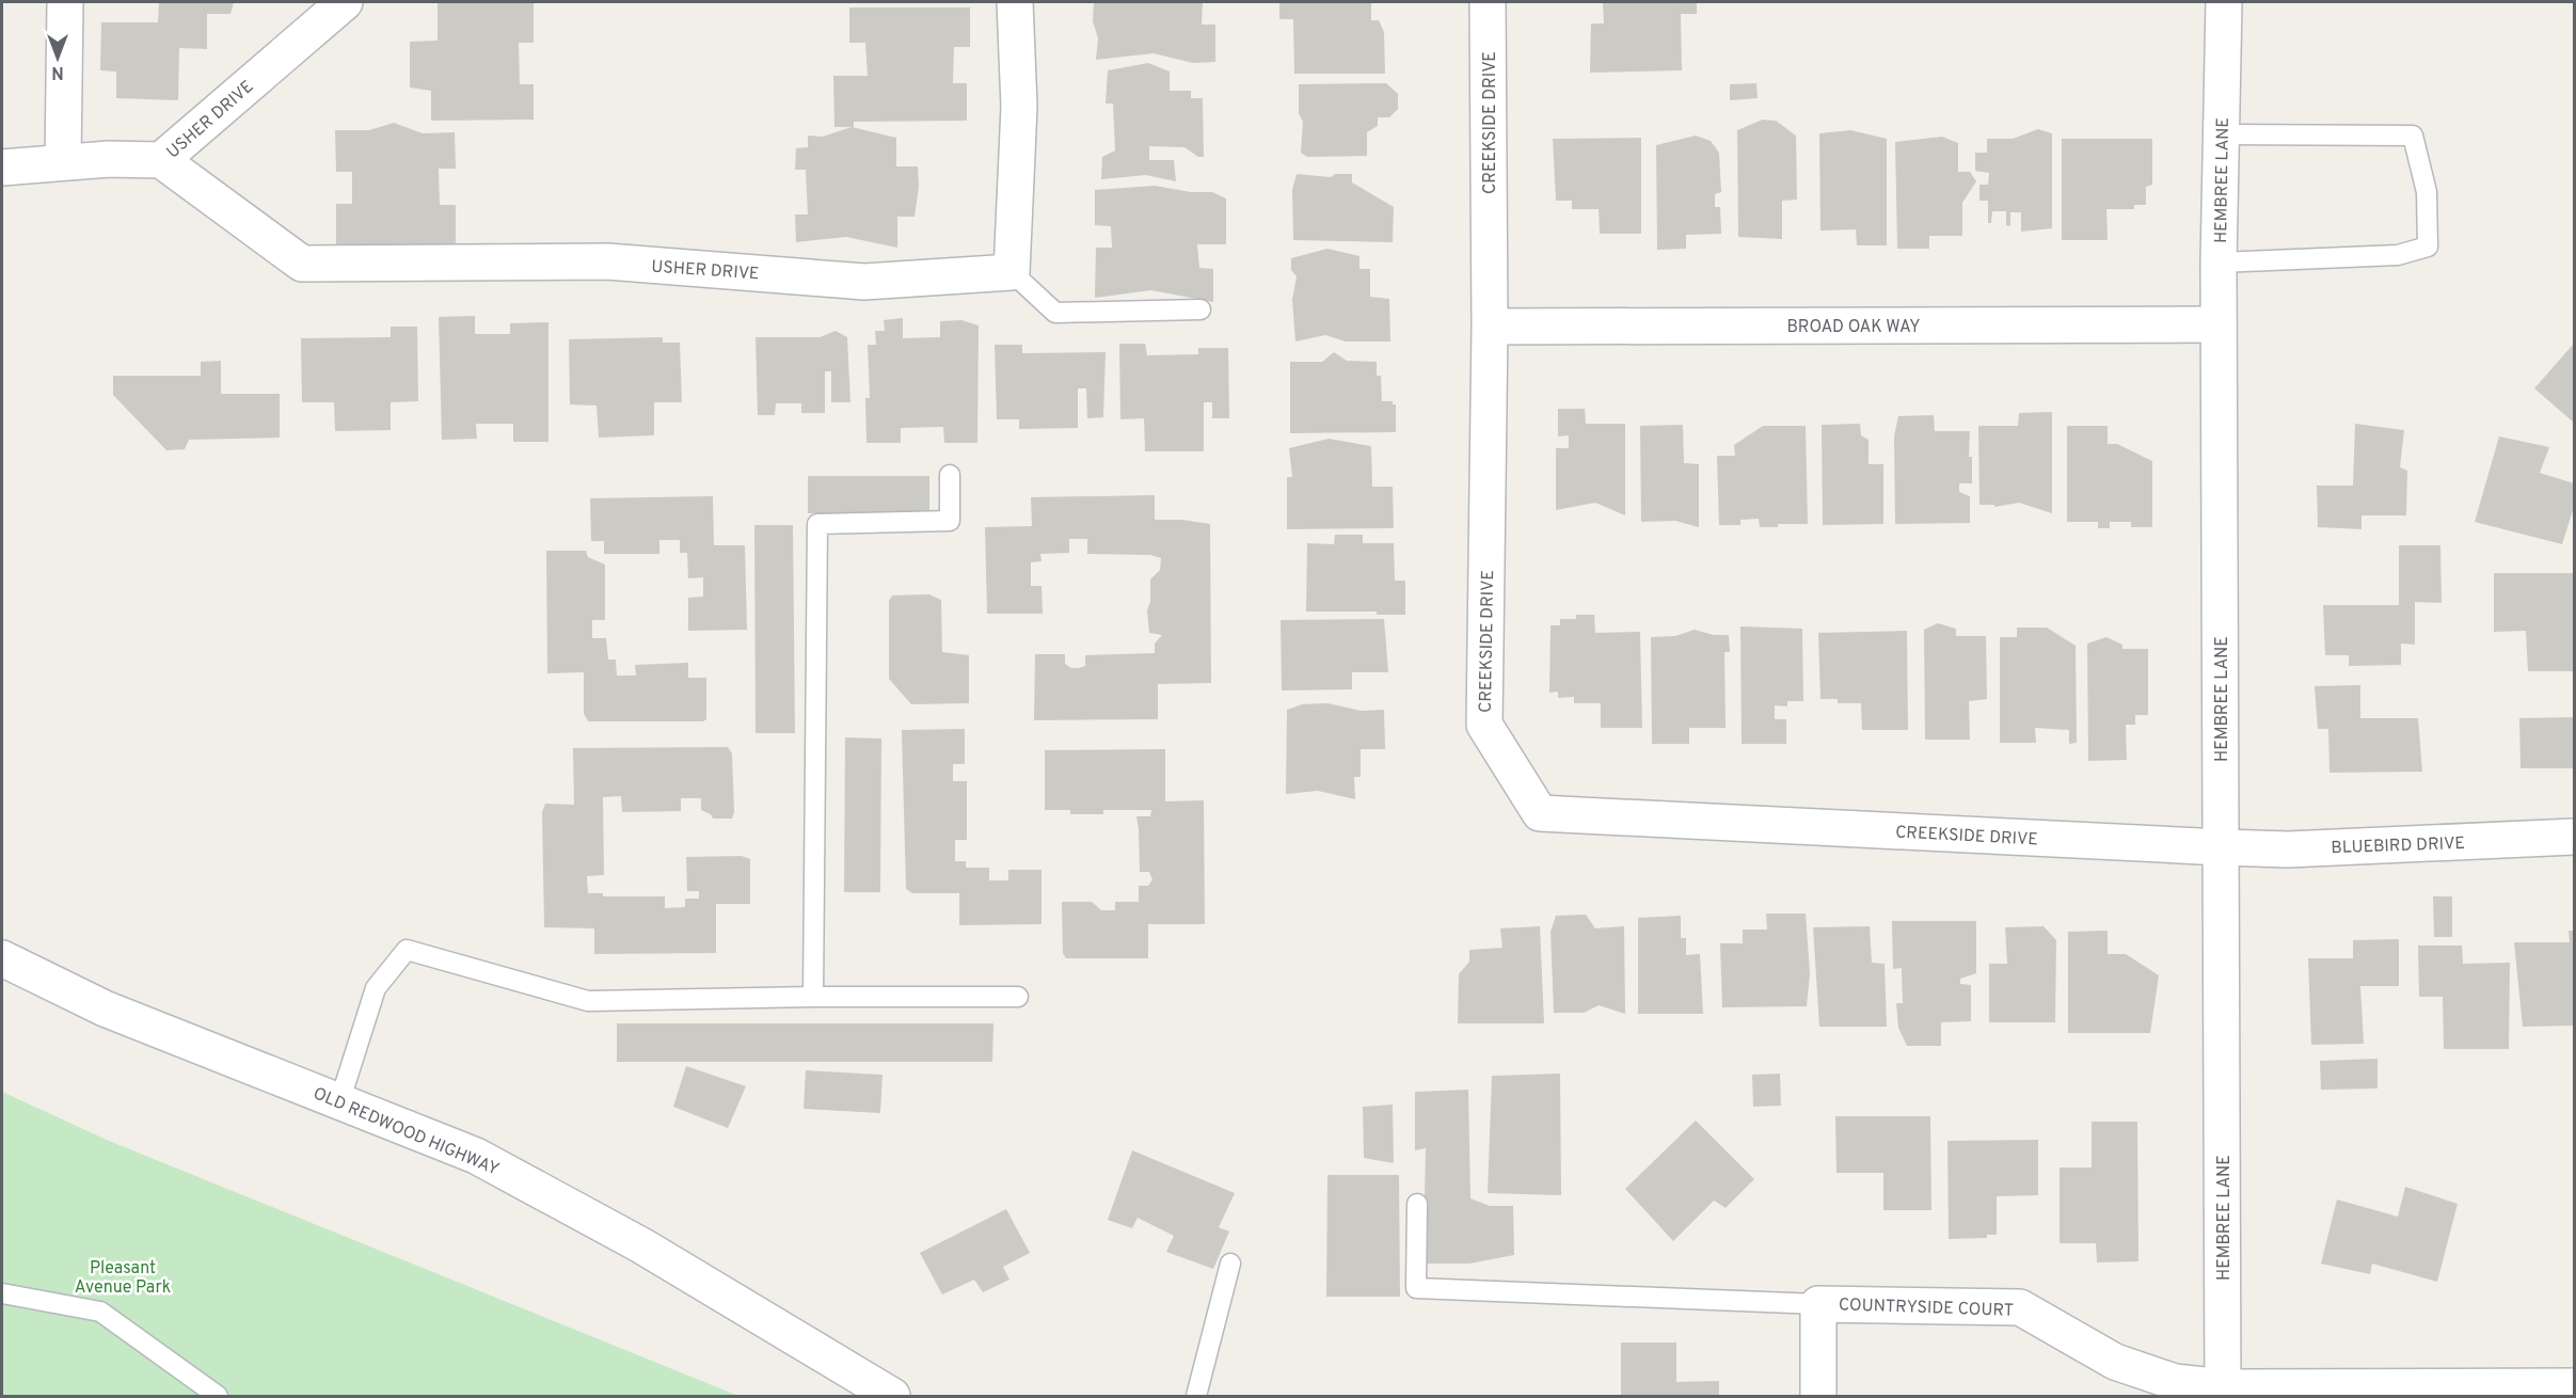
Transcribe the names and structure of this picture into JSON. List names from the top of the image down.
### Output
{
  "streets": {
    "street": [
      "USHER DRIVE",
      "CREEKSIDE DRIVE",
      "HEMBREE LANE",
      "BROAD OAK WAY",
      "BLUEBIRD DRIVE",
      "OLD REDWOOD HIGHWAY",
      "COUNTRYSIDE COURT"
    ]
  },
  "crossings": [
    ["CREEKSIDE DRIVE", "HEMBREE LANE"],
    ["CREEKSIDE DRIVE", "BROAD OAK WAY"],
    ["CREEKSIDE DRIVE", "BLUEBIRD DRIVE"],
    ["HEMBREE LANE", "BROAD OAK WAY"],
    ["HEMBREE LANE", "BLUEBIRD DRIVE"],
    ["HEMBREE LANE", "COUNTRYSIDE COURT"]
  ],
  "parks": ["Pleasant Avenue Park"],
  "north": "bottom"
}
